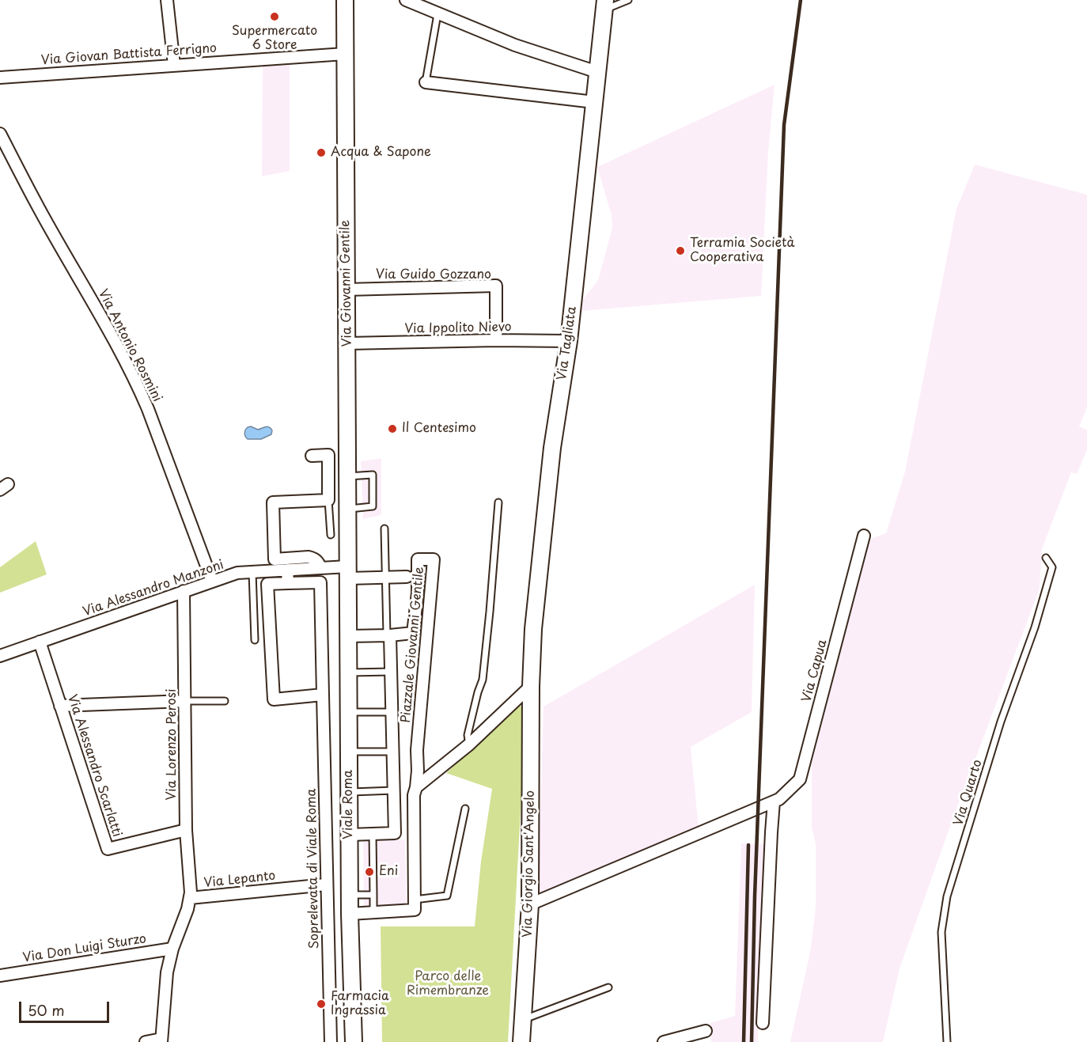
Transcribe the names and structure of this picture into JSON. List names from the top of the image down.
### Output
{
  "streets": {
    "main road": [
      "Via Giovanni Gentile",
      "Via Tagliata",
      "Viale Roma",
      "Via Giorgio Sant'Angelo"
    ],
    "street": [
      "Via Giovan Battista Ferrigno",
      "Via Guido Gozzano",
      "Via Ippolito Nievo",
      "Via Antonio Rosmini",
      "Via Alessandro Manzoni",
      "Piazzale Giovanni Gentile",
      "Via Capua",
      "Via Lorenzo Perosi",
      "Via Alessandro Scarlatti",
      "Soprelevata di Viale Roma",
      "Via Lepanto",
      "Via Don Luigi Sturzo"
    ],
    "lane": ["Via Quarto"]
  },
  "crossings": [
    ["Via Giovan Battista Ferrigno", "Via Giovanni Gentile"],
    ["Via Guido Gozzano", "Via Giovanni Gentile"],
    ["Via Guido Gozzano", "Via Ippolito Nievo"],
    ["Via Giovanni Gentile", "Via Ippolito Nievo"],
    ["Via Giovanni Gentile", "Via Alessandro Manzoni"],
    ["Via Giovanni Gentile", "Viale Roma"],
    ["Via Ippolito Nievo", "Via Tagliata"],
    ["Via Tagliata", "Via Giorgio Sant'Angelo"],
    ["Via Antonio Rosmini", "Via Alessandro Manzoni"],
    ["Via Alessandro Manzoni", "Piazzale Giovanni Gentile"],
    ["Via Alessandro Manzoni", "Via Lorenzo Perosi"],
    ["Via Alessandro Manzoni", "Via Alessandro Scarlatti"],
    ["Via Alessandro Manzoni", "Viale Roma"],
    ["Piazzale Giovanni Gentile", "Viale Roma"],
    ["Via Capua", "Via Giorgio Sant'Angelo"],
    ["Via Lorenzo Perosi", "Via Alessandro Scarlatti"],
    ["Via Lorenzo Perosi", "Via Lepanto"],
    ["Soprelevata di Viale Roma", "Via Lepanto"],
    ["Via Lepanto", "Via Don Luigi Sturzo"]
  ],
  "parks": ["Parco delle Rimembranze"],
  "places": [
    "Supermercato 6 Store",
    "Acqua & Sapone",
    "Terramia Società Cooperativa",
    "Il Centesimo",
    "Eni",
    "Farmacia Ingrassia"
  ],
  "scale_bar": "50 m"
}
